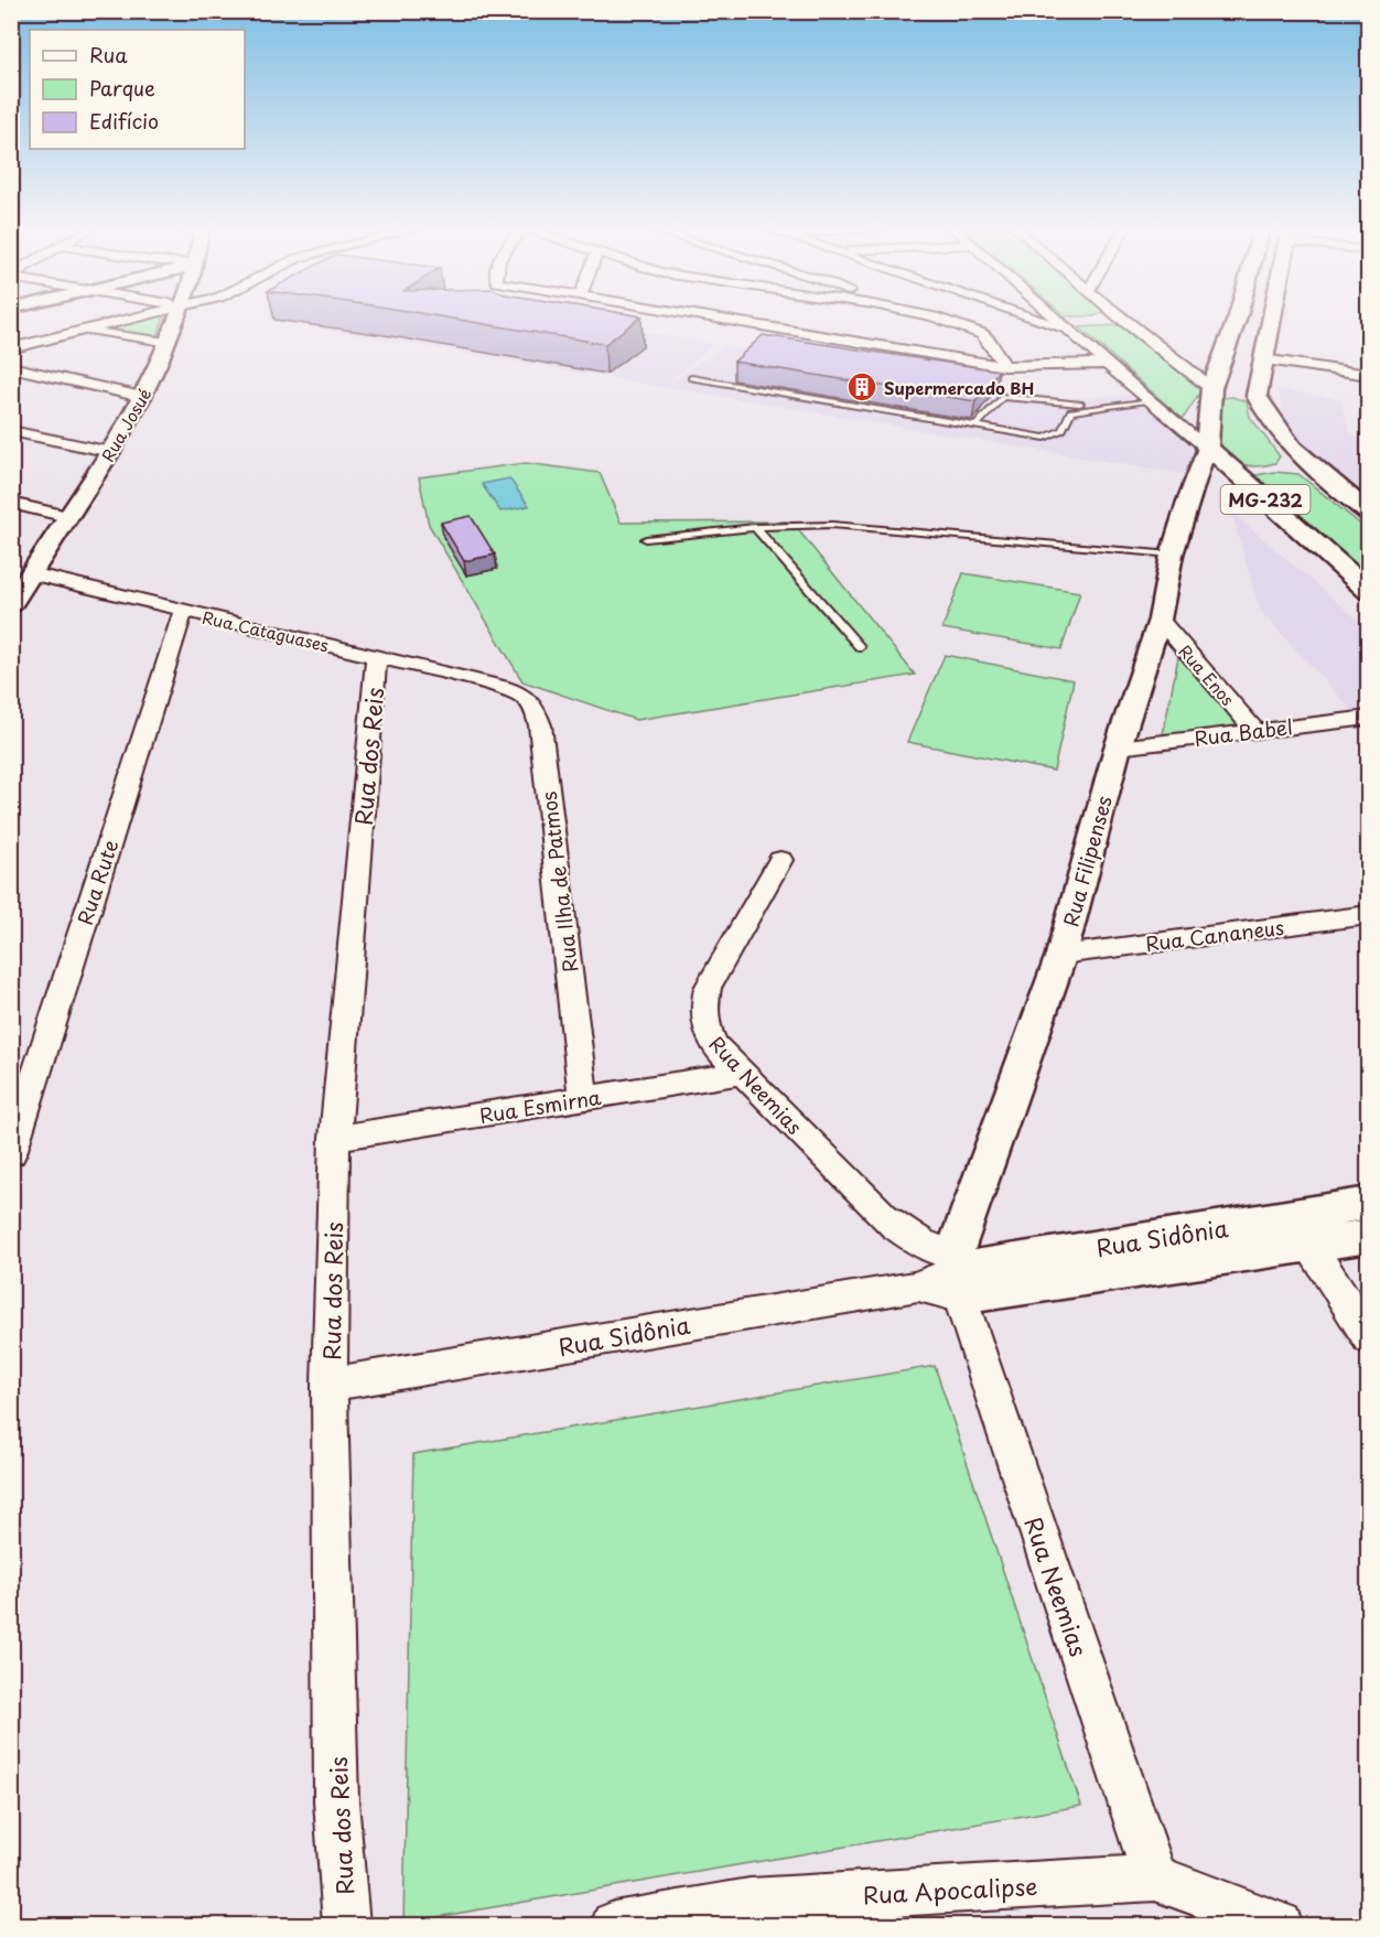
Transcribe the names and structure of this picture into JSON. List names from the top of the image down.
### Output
{
  "streets": {
    "main road": ["MG-232"],
    "street": [
      "Rua Josué",
      "Rua Cataguases",
      "Rua Enos",
      "Rua Babel",
      "Rua dos Reis",
      "Rua Filipenses",
      "Rua Rute",
      "Rua Ilha de Patmos",
      "Rua Cananeus",
      "Rua Neemias",
      "Rua Esmirna",
      "Rua Sidônia",
      "Rua Apocalipse"
    ]
  },
  "crossings": [
    ["Rua Josué", "Rua Cataguases"],
    ["MG-232", "Rua Filipenses"],
    ["Rua Cataguases", "Rua dos Reis"],
    ["Rua Cataguases", "Rua Rute"],
    ["Rua Cataguases", "Rua Ilha de Patmos"],
    ["Rua Enos", "Rua Babel"],
    ["Rua Enos", "Rua Filipenses"],
    ["Rua Babel", "Rua Filipenses"],
    ["Rua dos Reis", "Rua Esmirna"],
    ["Rua dos Reis", "Rua Sidônia"],
    ["Rua Filipenses", "Rua Cananeus"],
    ["Rua Filipenses", "Rua Neemias"],
    ["Rua Filipenses", "Rua Sidônia"],
    ["Rua Ilha de Patmos", "Rua Esmirna"],
    ["Rua Neemias", "Rua Esmirna"],
    ["Rua Neemias", "Rua Sidônia"],
    ["Rua Neemias", "Rua Apocalipse"]
  ],
  "places": {
    "building": ["Supermercado BH"]
  },
  "legend": ["Rua", "Parque", "Edifício"]
}
